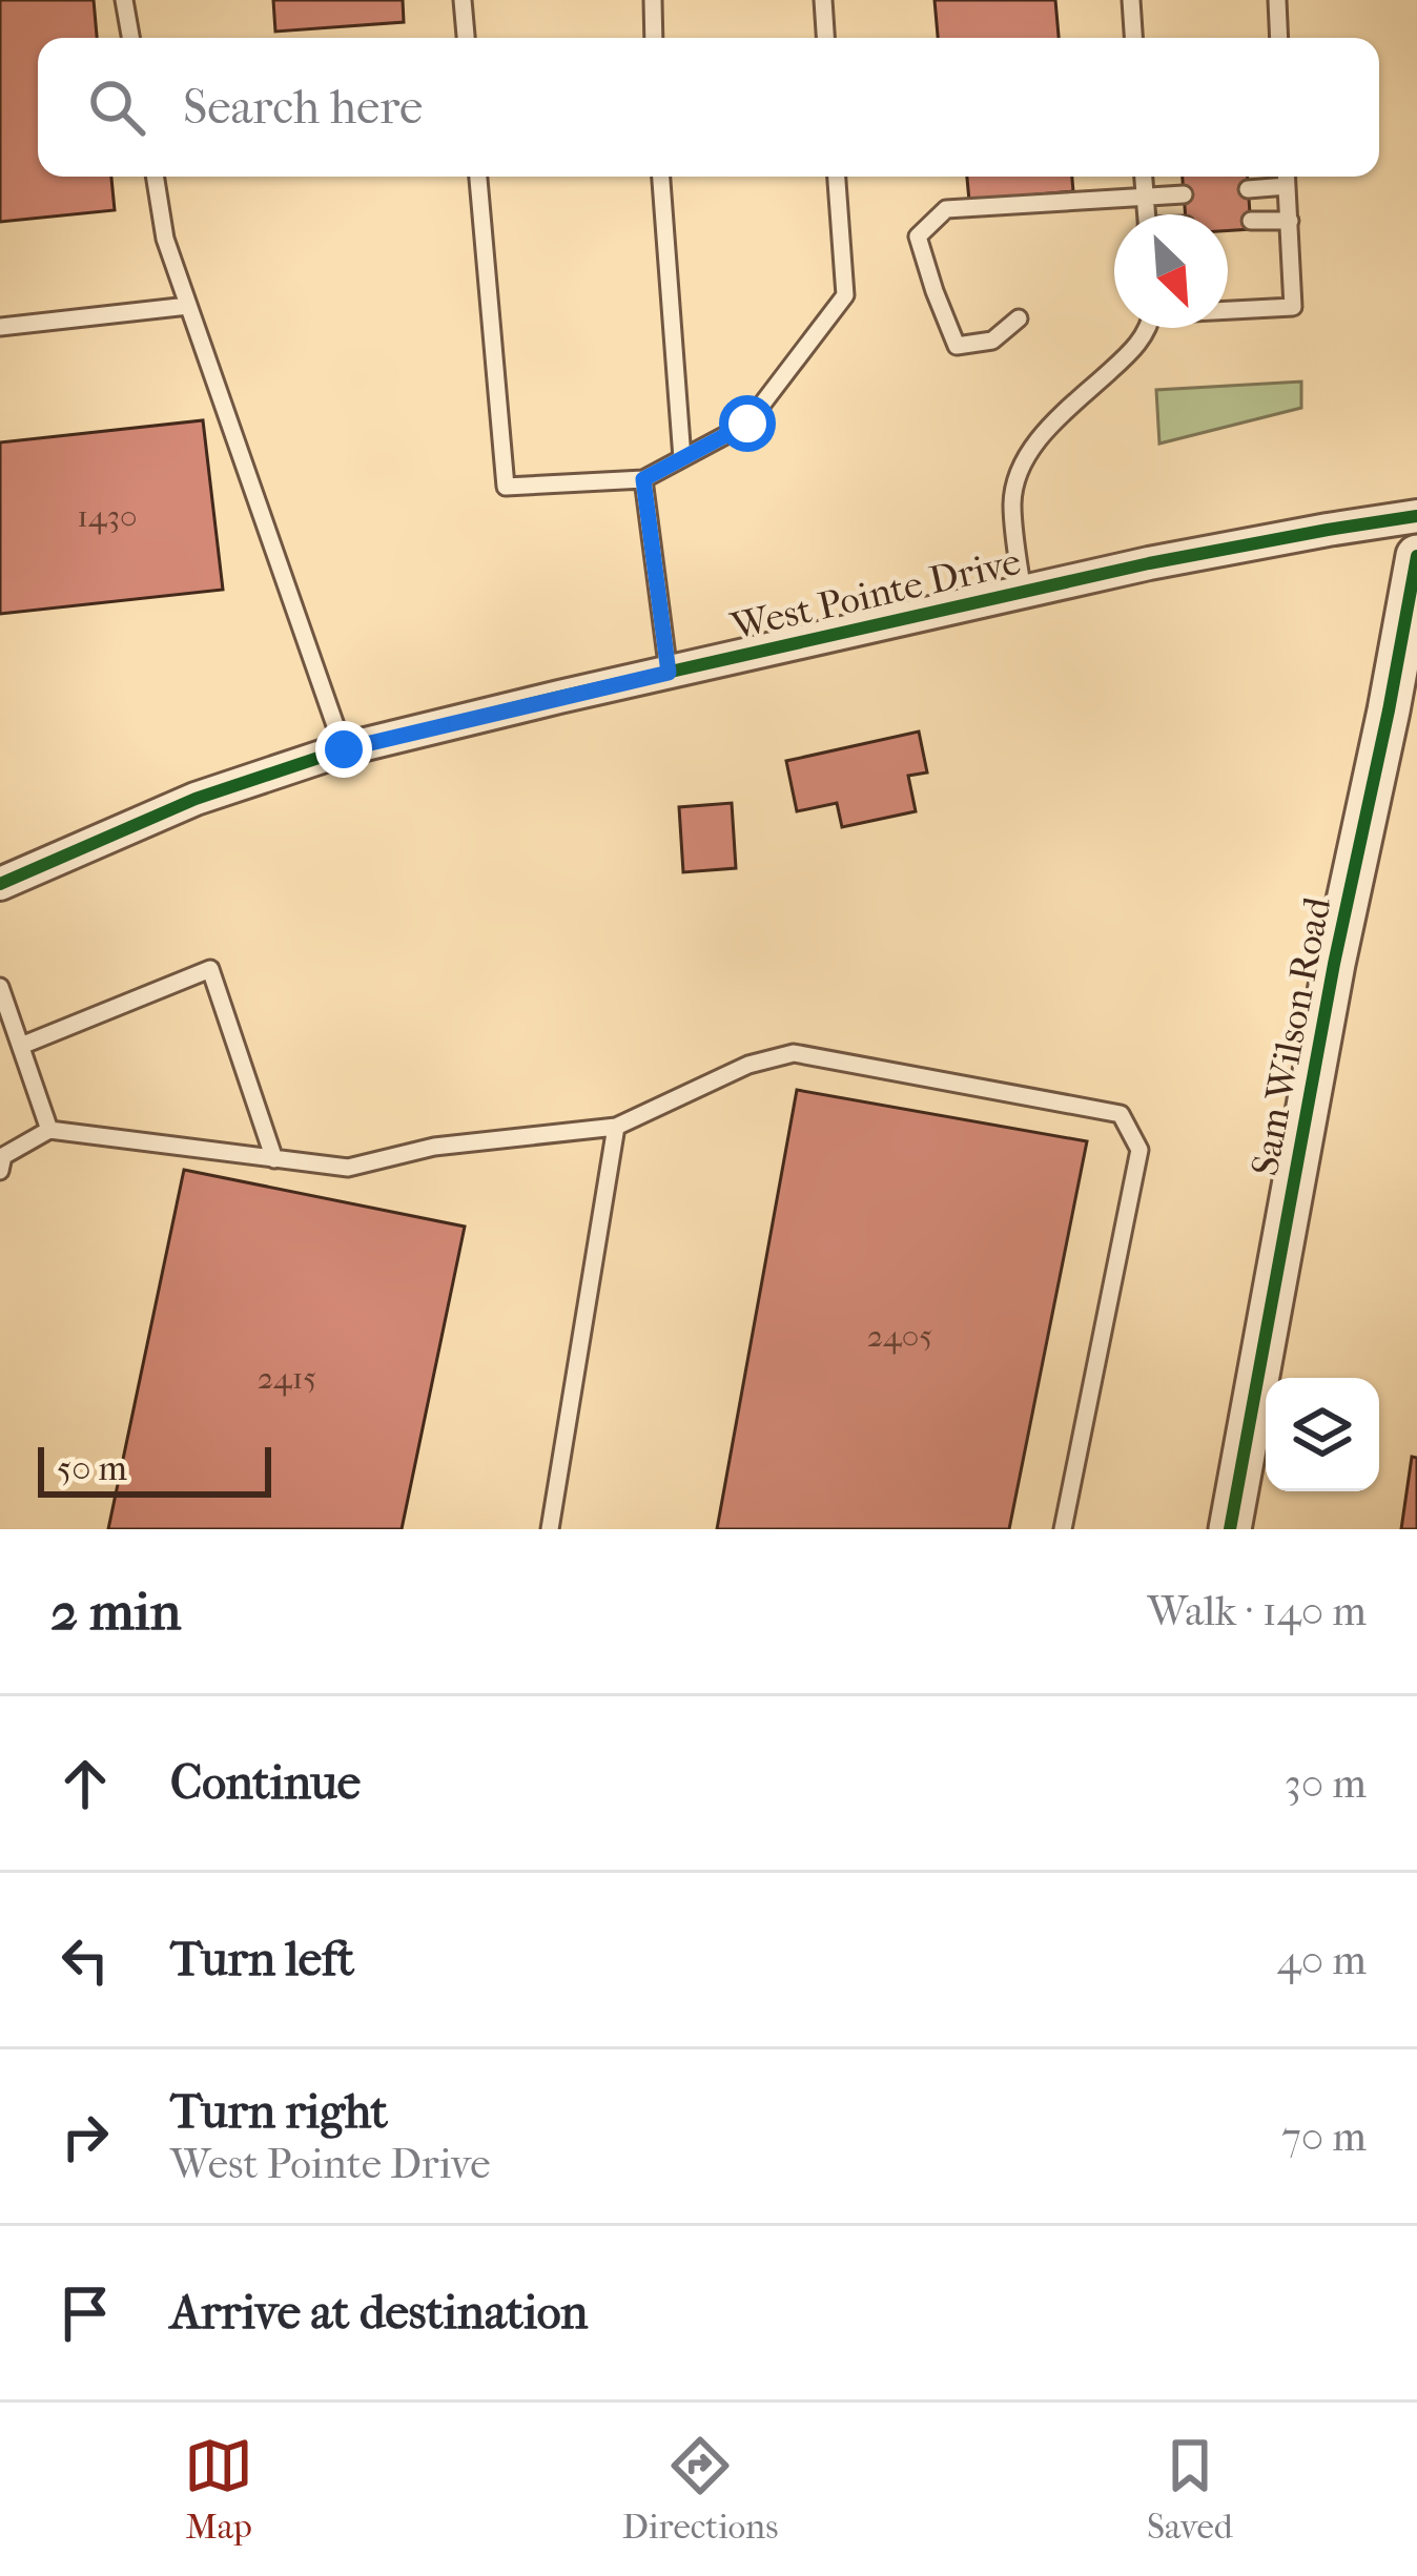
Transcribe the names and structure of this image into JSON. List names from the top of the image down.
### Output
{
  "streets": {
    "street": ["West Pointe Drive", "Sam Wilson Road"]
  },
  "house_numbers": ["1430", "2405", "2415"],
  "scale_bar": "50 m",
  "north": "bottom right",
  "page": {
    "search": "Search here",
    "scale": "50 m",
    "heading": ["2 min", "Walk · 140 m"],
    "list": [
      ["Continue", "30 m"],
      ["Turn left", "40 m"],
      ["Turn right", "West Pointe Drive", "70 m"],
      "Arrive at destination"
    ],
    "nav": ["Map", "Directions", "Saved"]
  }
}
